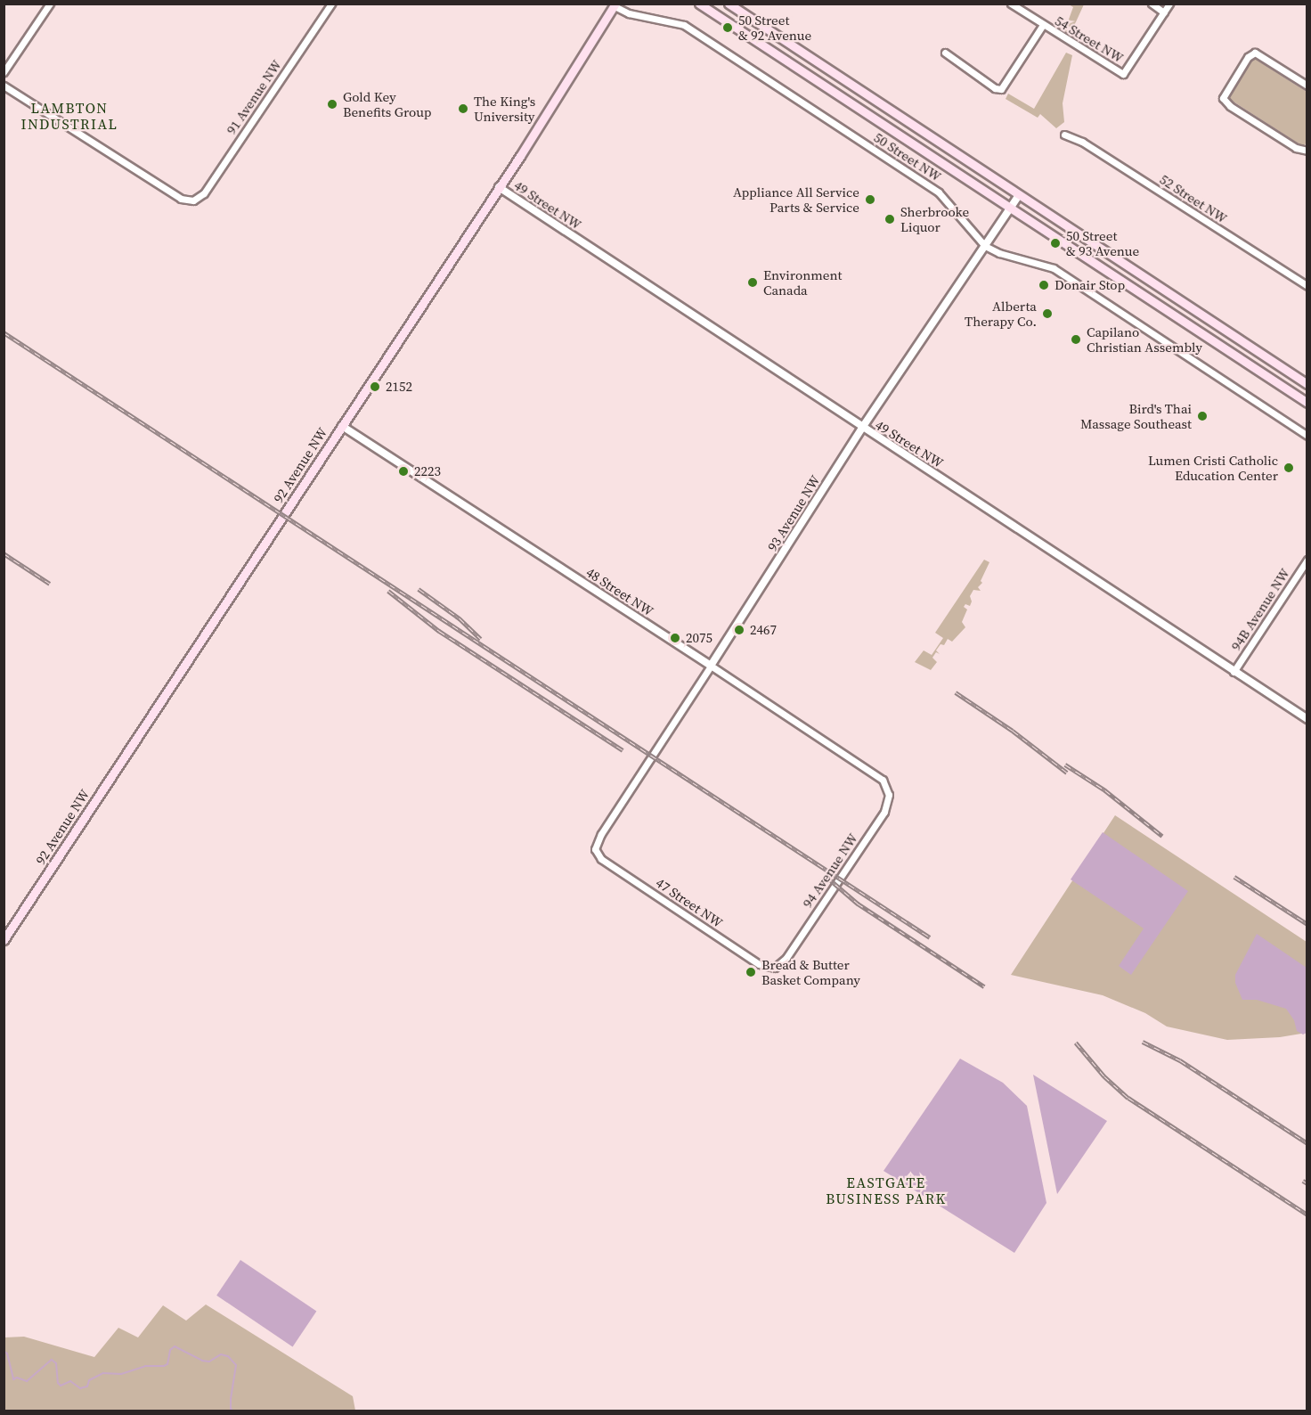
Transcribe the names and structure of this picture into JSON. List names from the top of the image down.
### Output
{
  "streets": {
    "main road": ["50 Street NW", "92 Avenue NW"],
    "street": [
      "54 Street NW",
      "91 Avenue NW",
      "52 Street NW",
      "49 Street NW",
      "93 Avenue NW",
      "48 Street NW",
      "94B Avenue NW",
      "94 Avenue NW",
      "47 Street NW"
    ]
  },
  "crossings": [
    ["50 Street NW", "92 Avenue NW"],
    ["50 Street NW", "93 Avenue NW"],
    ["49 Street NW", "92 Avenue NW"],
    ["49 Street NW", "93 Avenue NW"],
    ["49 Street NW", "94B Avenue NW"],
    ["92 Avenue NW", "48 Street NW"],
    ["93 Avenue NW", "48 Street NW"],
    ["93 Avenue NW", "47 Street NW"],
    ["48 Street NW", "94 Avenue NW"],
    ["94 Avenue NW", "47 Street NW"]
  ],
  "districts": ["LAMBTON INDUSTRIAL", "EASTGATE BUSINESS PARK"],
  "places": [
    "50 Street & 92 Avenue",
    "Gold Key Benefits Group",
    "The King's University",
    "Appliance All Service Parts & Service",
    "Sherbrooke Liquor",
    "50 Street & 93 Avenue",
    "Environment Canada",
    "Donair Stop",
    "Alberta Therapy Co.",
    "Capilano Christian Assembly",
    "2152",
    "Bird's Thai Massage Southeast",
    "Lumen Cristi Catholic Education Center",
    "2223",
    "2467",
    "2075",
    "Bread & Butter Basket Company"
  ]
}
